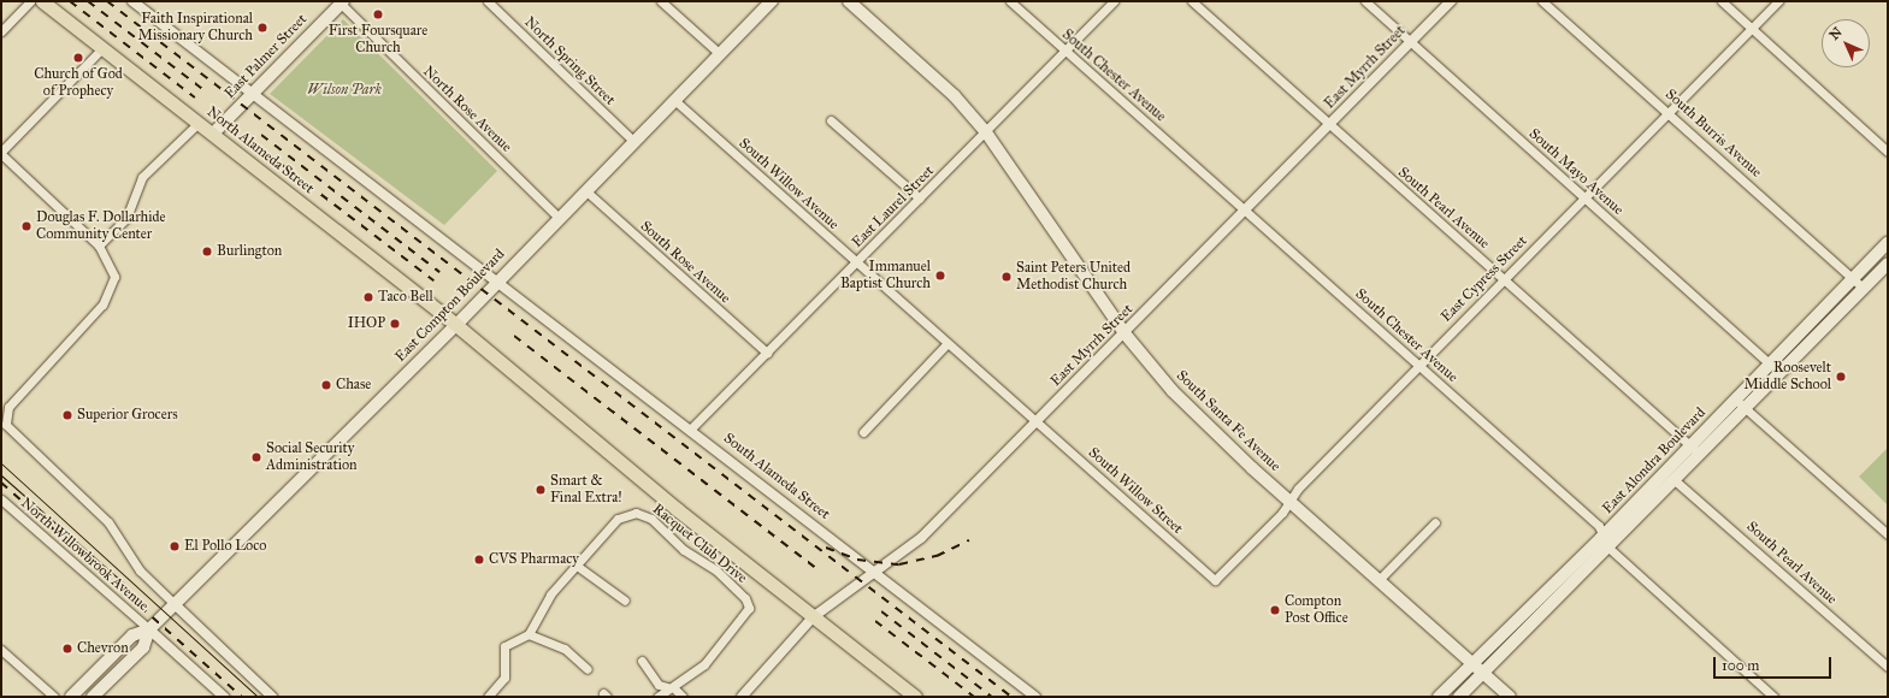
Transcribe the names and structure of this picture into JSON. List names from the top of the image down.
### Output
{
  "streets": {
    "main road": [
      "East Palmer Street",
      "North Alameda Street",
      "East Compton Boulevard",
      "South Santa Fe Avenue",
      "East Alondra Boulevard"
    ],
    "street": [
      "North Spring Street",
      "East Myrrh Street",
      "South Chester Avenue",
      "North Rose Avenue",
      "South Burris Avenue",
      "South Mayo Avenue",
      "South Willow Avenue",
      "East Laurel Street",
      "South Pearl Avenue",
      "South Rose Avenue",
      "East Cypress Street",
      "South Alameda Street",
      "South Willow Street",
      "Racquet Club Drive",
      "North Willowbrook Avenue"
    ]
  },
  "crossings": [
    ["East Palmer Street", "North Rose Avenue"],
    ["East Palmer Street", "North Alameda Street"],
    ["North Spring Street", "East Compton Boulevard"],
    ["East Myrrh Street", "South Chester Avenue"],
    ["East Myrrh Street", "South Mayo Avenue"],
    ["East Myrrh Street", "South Willow Avenue"],
    ["East Myrrh Street", "South Pearl Avenue"],
    ["East Myrrh Street", "South Santa Fe Avenue"],
    ["East Myrrh Street", "South Alameda Street"],
    ["East Myrrh Street", "South Willow Street"],
    ["South Chester Avenue", "East Laurel Street"],
    ["South Chester Avenue", "East Cypress Street"],
    ["South Chester Avenue", "East Alondra Boulevard"],
    ["North Rose Avenue", "East Compton Boulevard"],
    ["South Burris Avenue", "East Cypress Street"],
    ["South Burris Avenue", "East Alondra Boulevard"],
    ["North Alameda Street", "East Compton Boulevard"],
    ["South Mayo Avenue", "East Cypress Street"],
    ["South Mayo Avenue", "East Alondra Boulevard"],
    ["South Willow Avenue", "East Laurel Street"],
    ["South Willow Avenue", "East Compton Boulevard"],
    ["South Willow Avenue", "South Willow Street"],
    ["East Laurel Street", "South Rose Avenue"],
    ["East Laurel Street", "South Santa Fe Avenue"],
    ["East Laurel Street", "South Alameda Street"],
    ["South Pearl Avenue", "East Cypress Street"],
    ["South Pearl Avenue", "East Alondra Boulevard"],
    ["South Rose Avenue", "East Compton Boulevard"],
    ["East Cypress Street", "South Santa Fe Avenue"],
    ["East Cypress Street", "South Willow Street"],
    ["East Compton Boulevard", "South Alameda Street"],
    ["East Compton Boulevard", "North Willowbrook Avenue"],
    ["South Santa Fe Avenue", "East Alondra Boulevard"]
  ],
  "parks": ["Wilson Park"],
  "places": [
    "First Foursquare Church",
    "Faith Inspirational Missionary Church",
    "Church of God of Prophecy",
    "Douglas F. Dollarhide Community Center",
    "Burlington",
    "Immanuel Baptist Church",
    "Saint Peters United Methodist Church",
    "Taco Bell",
    "IHOP",
    "Roosevelt Middle School",
    "Chase",
    "Superior Grocers",
    "Social Security Administration",
    "Smart & Final Extra!",
    "El Pollo Loco",
    "CVS Pharmacy",
    "Compton Post Office",
    "Chevron"
  ],
  "scale_bar": "100 m",
  "north": "top left"
}
